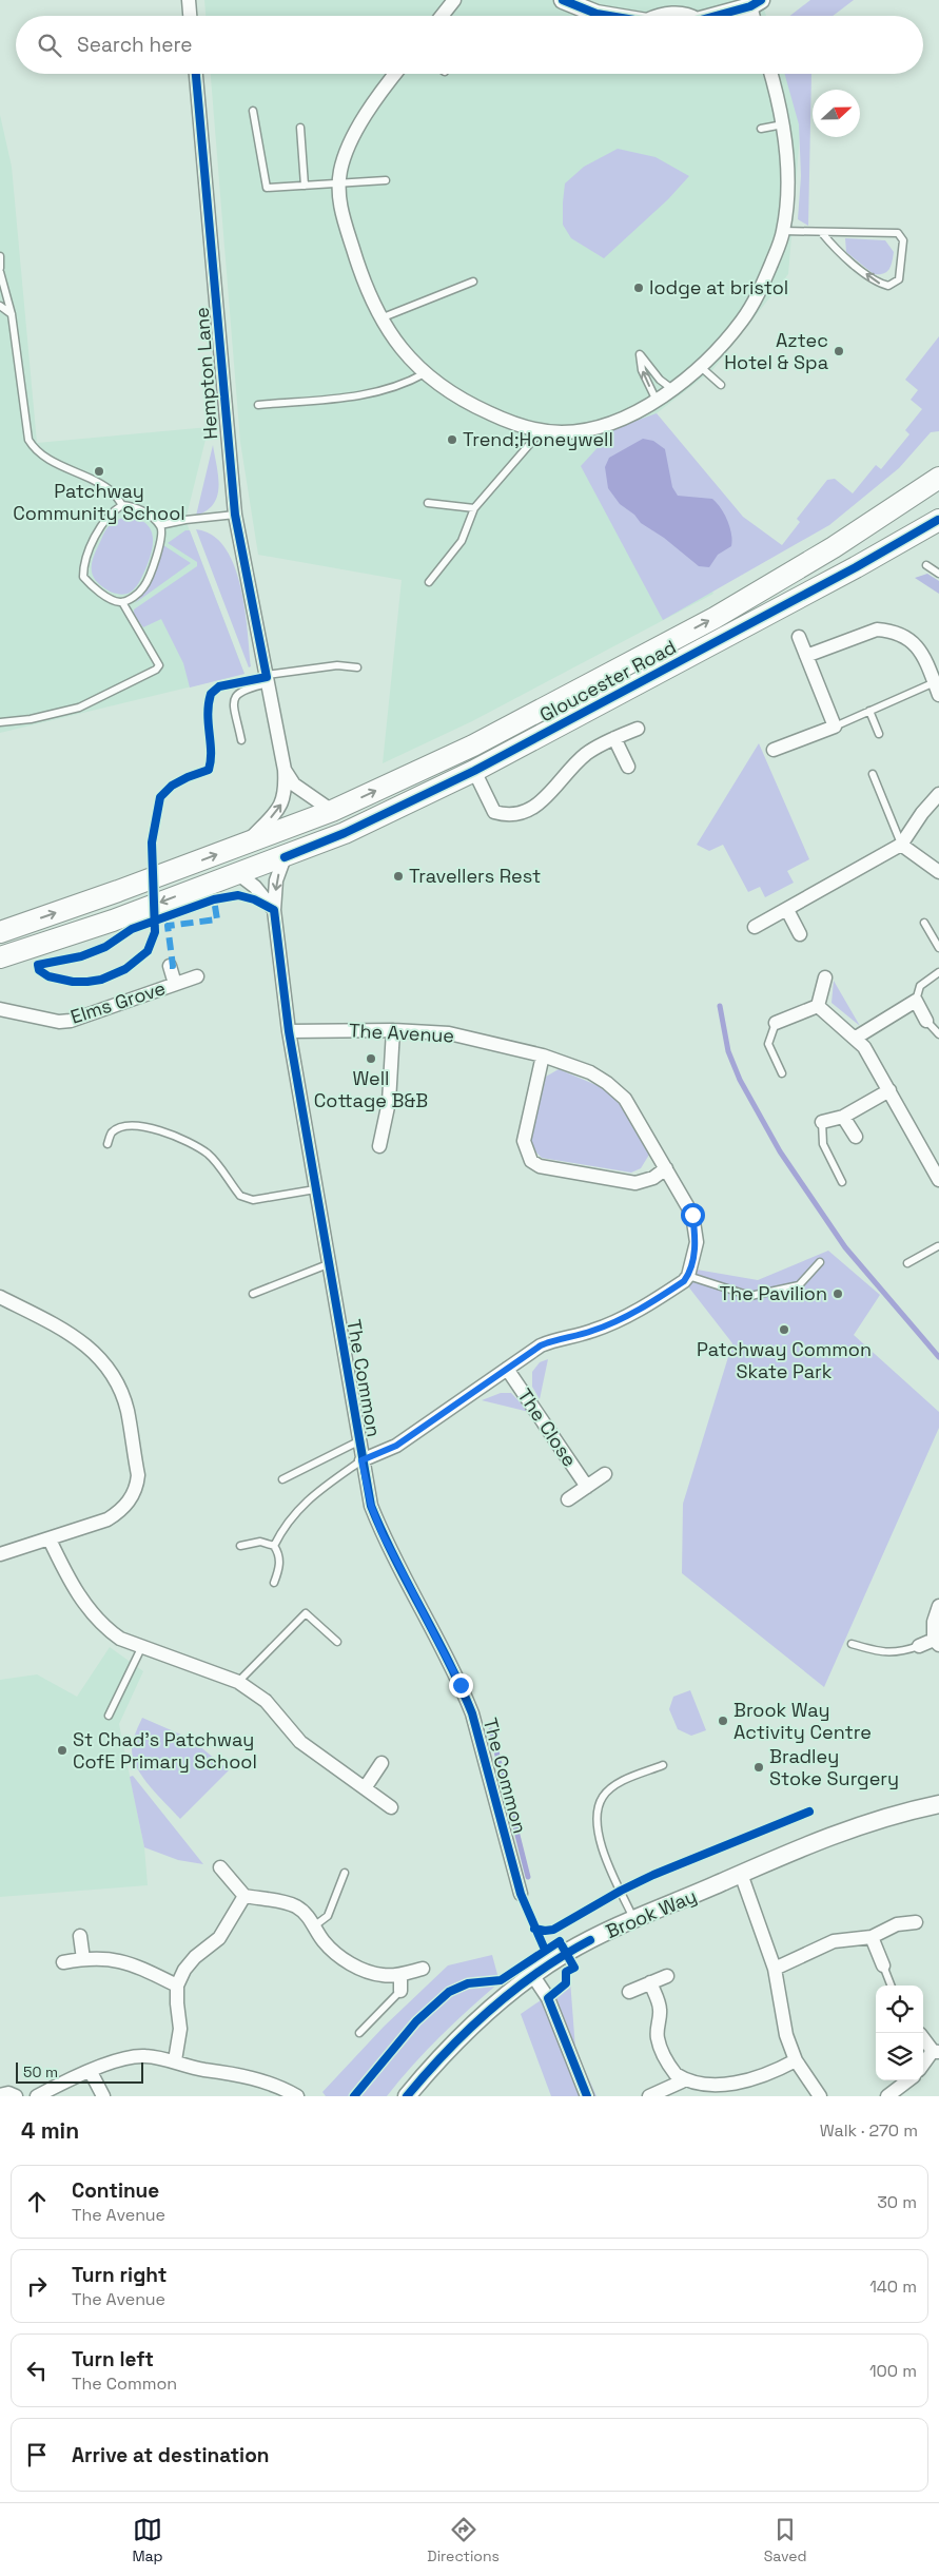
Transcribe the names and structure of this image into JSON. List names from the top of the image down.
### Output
{
  "streets": {
    "main road": ["Gloucester Road"],
    "street": [
      "Hempton Lane",
      "Elms Grove",
      "The Avenue",
      "The Common",
      "The Close",
      "Brook Way"
    ]
  },
  "crossings": [
    ["Hempton Lane", "Gloucester Road"],
    ["Gloucester Road", "The Common"],
    ["The Avenue", "The Common"]
  ],
  "places": [
    "lodge at bristol",
    "Aztec Hotel & Spa",
    "Trend;Honeywell",
    "Patchway Community School",
    "Travellers Rest",
    "Well Cottage B&B",
    "The Pavilion",
    "Patchway Common Skate Park",
    "Brook Way Activity Centre",
    "St Chad's Patchway CofE Primary School",
    "Bradley Stoke Surgery"
  ],
  "scale_bar": "50 m",
  "north": "right",
  "page": {
    "search": "Search here",
    "scale": "50 m",
    "heading": ["4 min", "Walk · 270 m"],
    "list": [
      ["Continue", "The Avenue", "30 m"],
      ["Turn right", "The Avenue", "140 m"],
      ["Turn left", "The Common", "100 m"],
      "Arrive at destination"
    ],
    "nav": ["Map", "Directions", "Saved"]
  }
}
